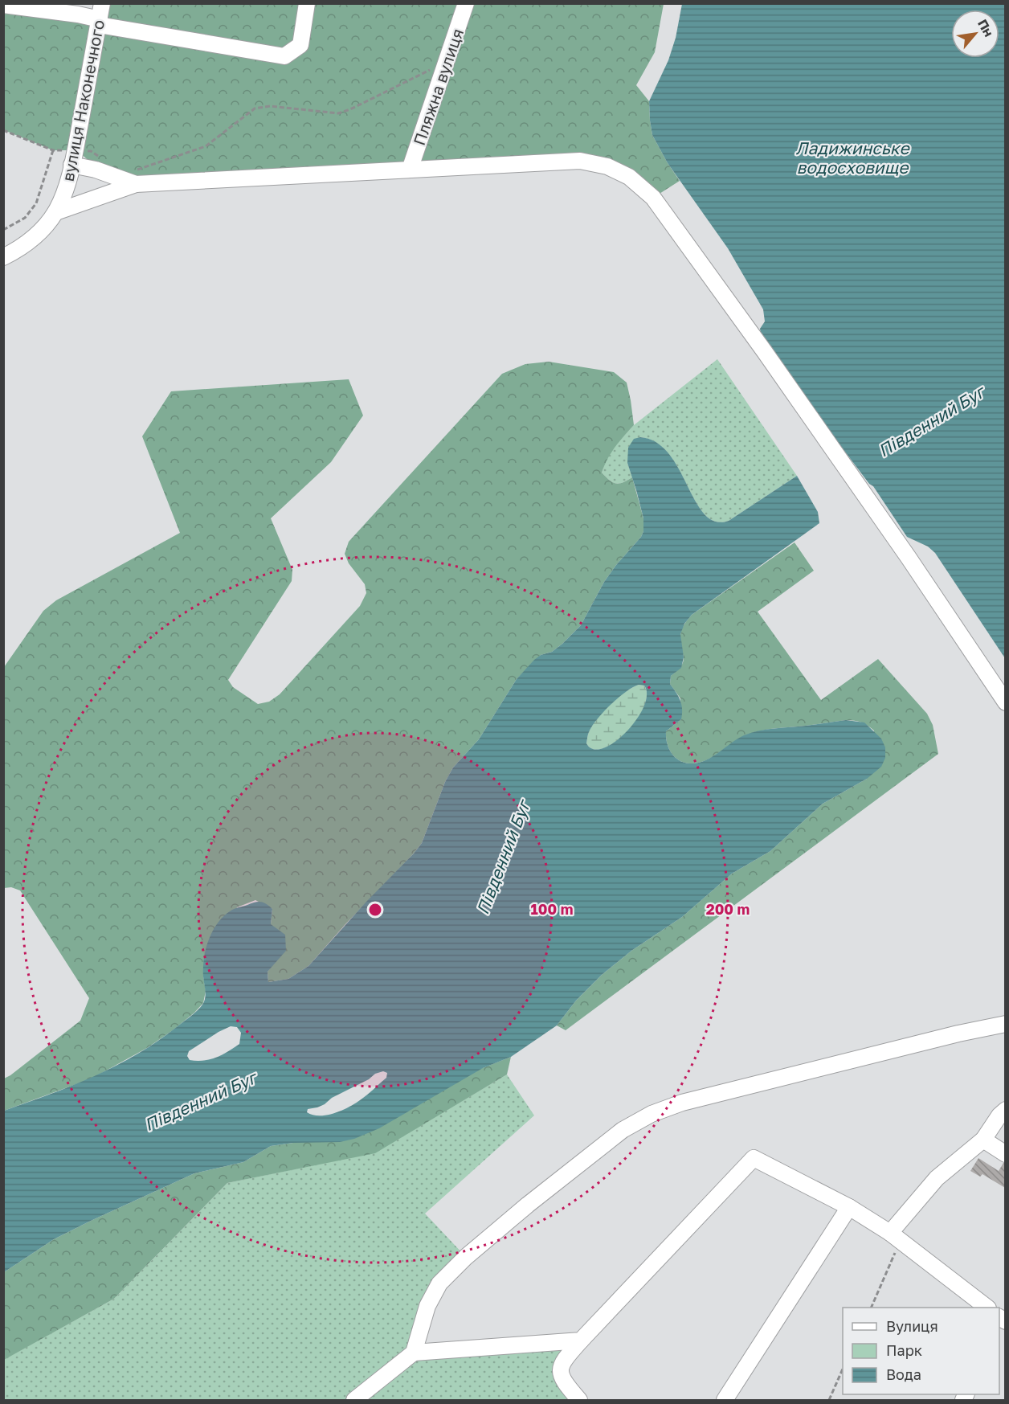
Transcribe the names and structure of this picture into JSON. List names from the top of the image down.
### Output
{
  "streets": {
    "street": ["Пляжна вулиця", "вулиця Наконечного"]
  },
  "water": ["Ладижинське водосховище", "Південний Буг"],
  "legend": ["Вулиця", "Парк", "Вода"],
  "north": "top right",
  "rings": ["100 m", "200 m"]
}
